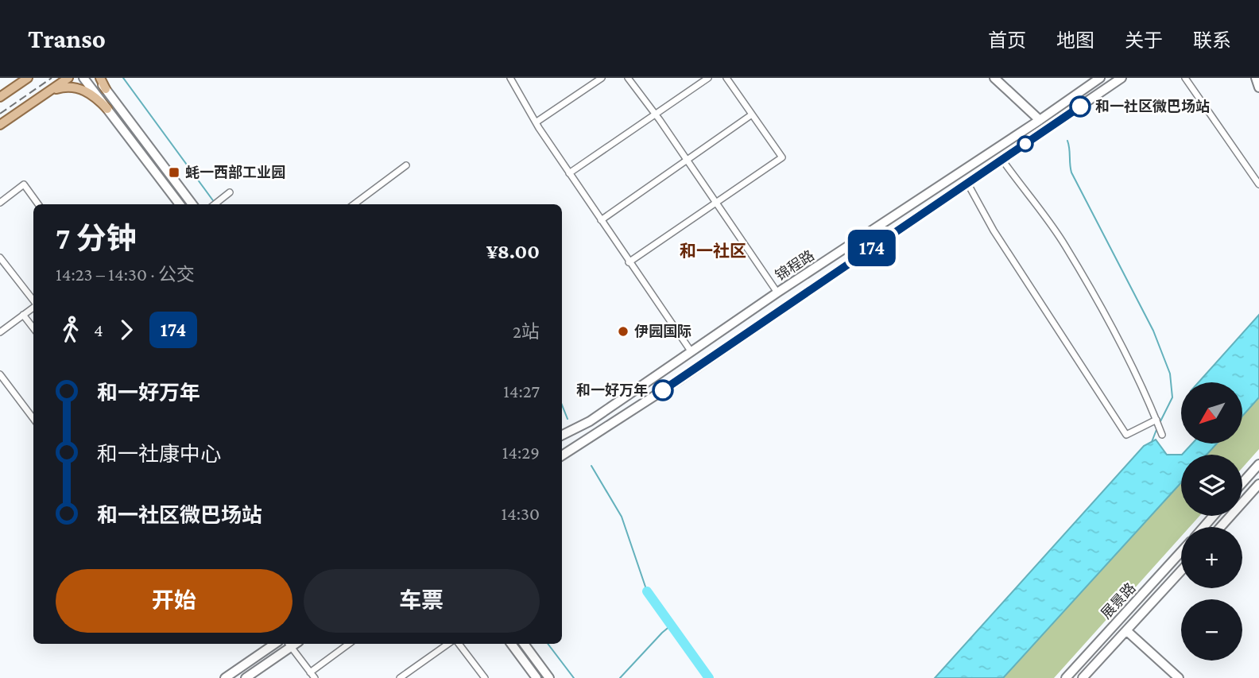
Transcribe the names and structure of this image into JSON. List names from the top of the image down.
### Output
{
  "streets": {
    "main road": ["锦程路", "展景路"]
  },
  "districts": ["和一社区"],
  "places": {
    "other": ["和一社区微巴场站", "伊园国际", "和一好万年"],
    "transit": ["蚝一西部工业园"]
  },
  "lines": ["bus line 174"],
  "north": "bottom left",
  "page": {
    "header": "Transo",
    "nav": [
      "首页",
      "地图",
      "关于",
      "联系"
    ],
    "on_map": "174",
    "heading": ["7 分钟", "14:23 – 14:30 · 公交", "¥8.00"],
    "legs": ["4", "174", "2站"],
    "list": [
      {
        "name": "和一好万年",
        "value": "14:27"
      },
      {
        "name": "和一社康中心",
        "value": "14:29"
      },
      {
        "name": "和一社区微巴场站",
        "value": "14:30"
      }
    ],
    "map_buttons": ["+", "−"],
    "buttons": ["开始", "车票"]
  }
}
